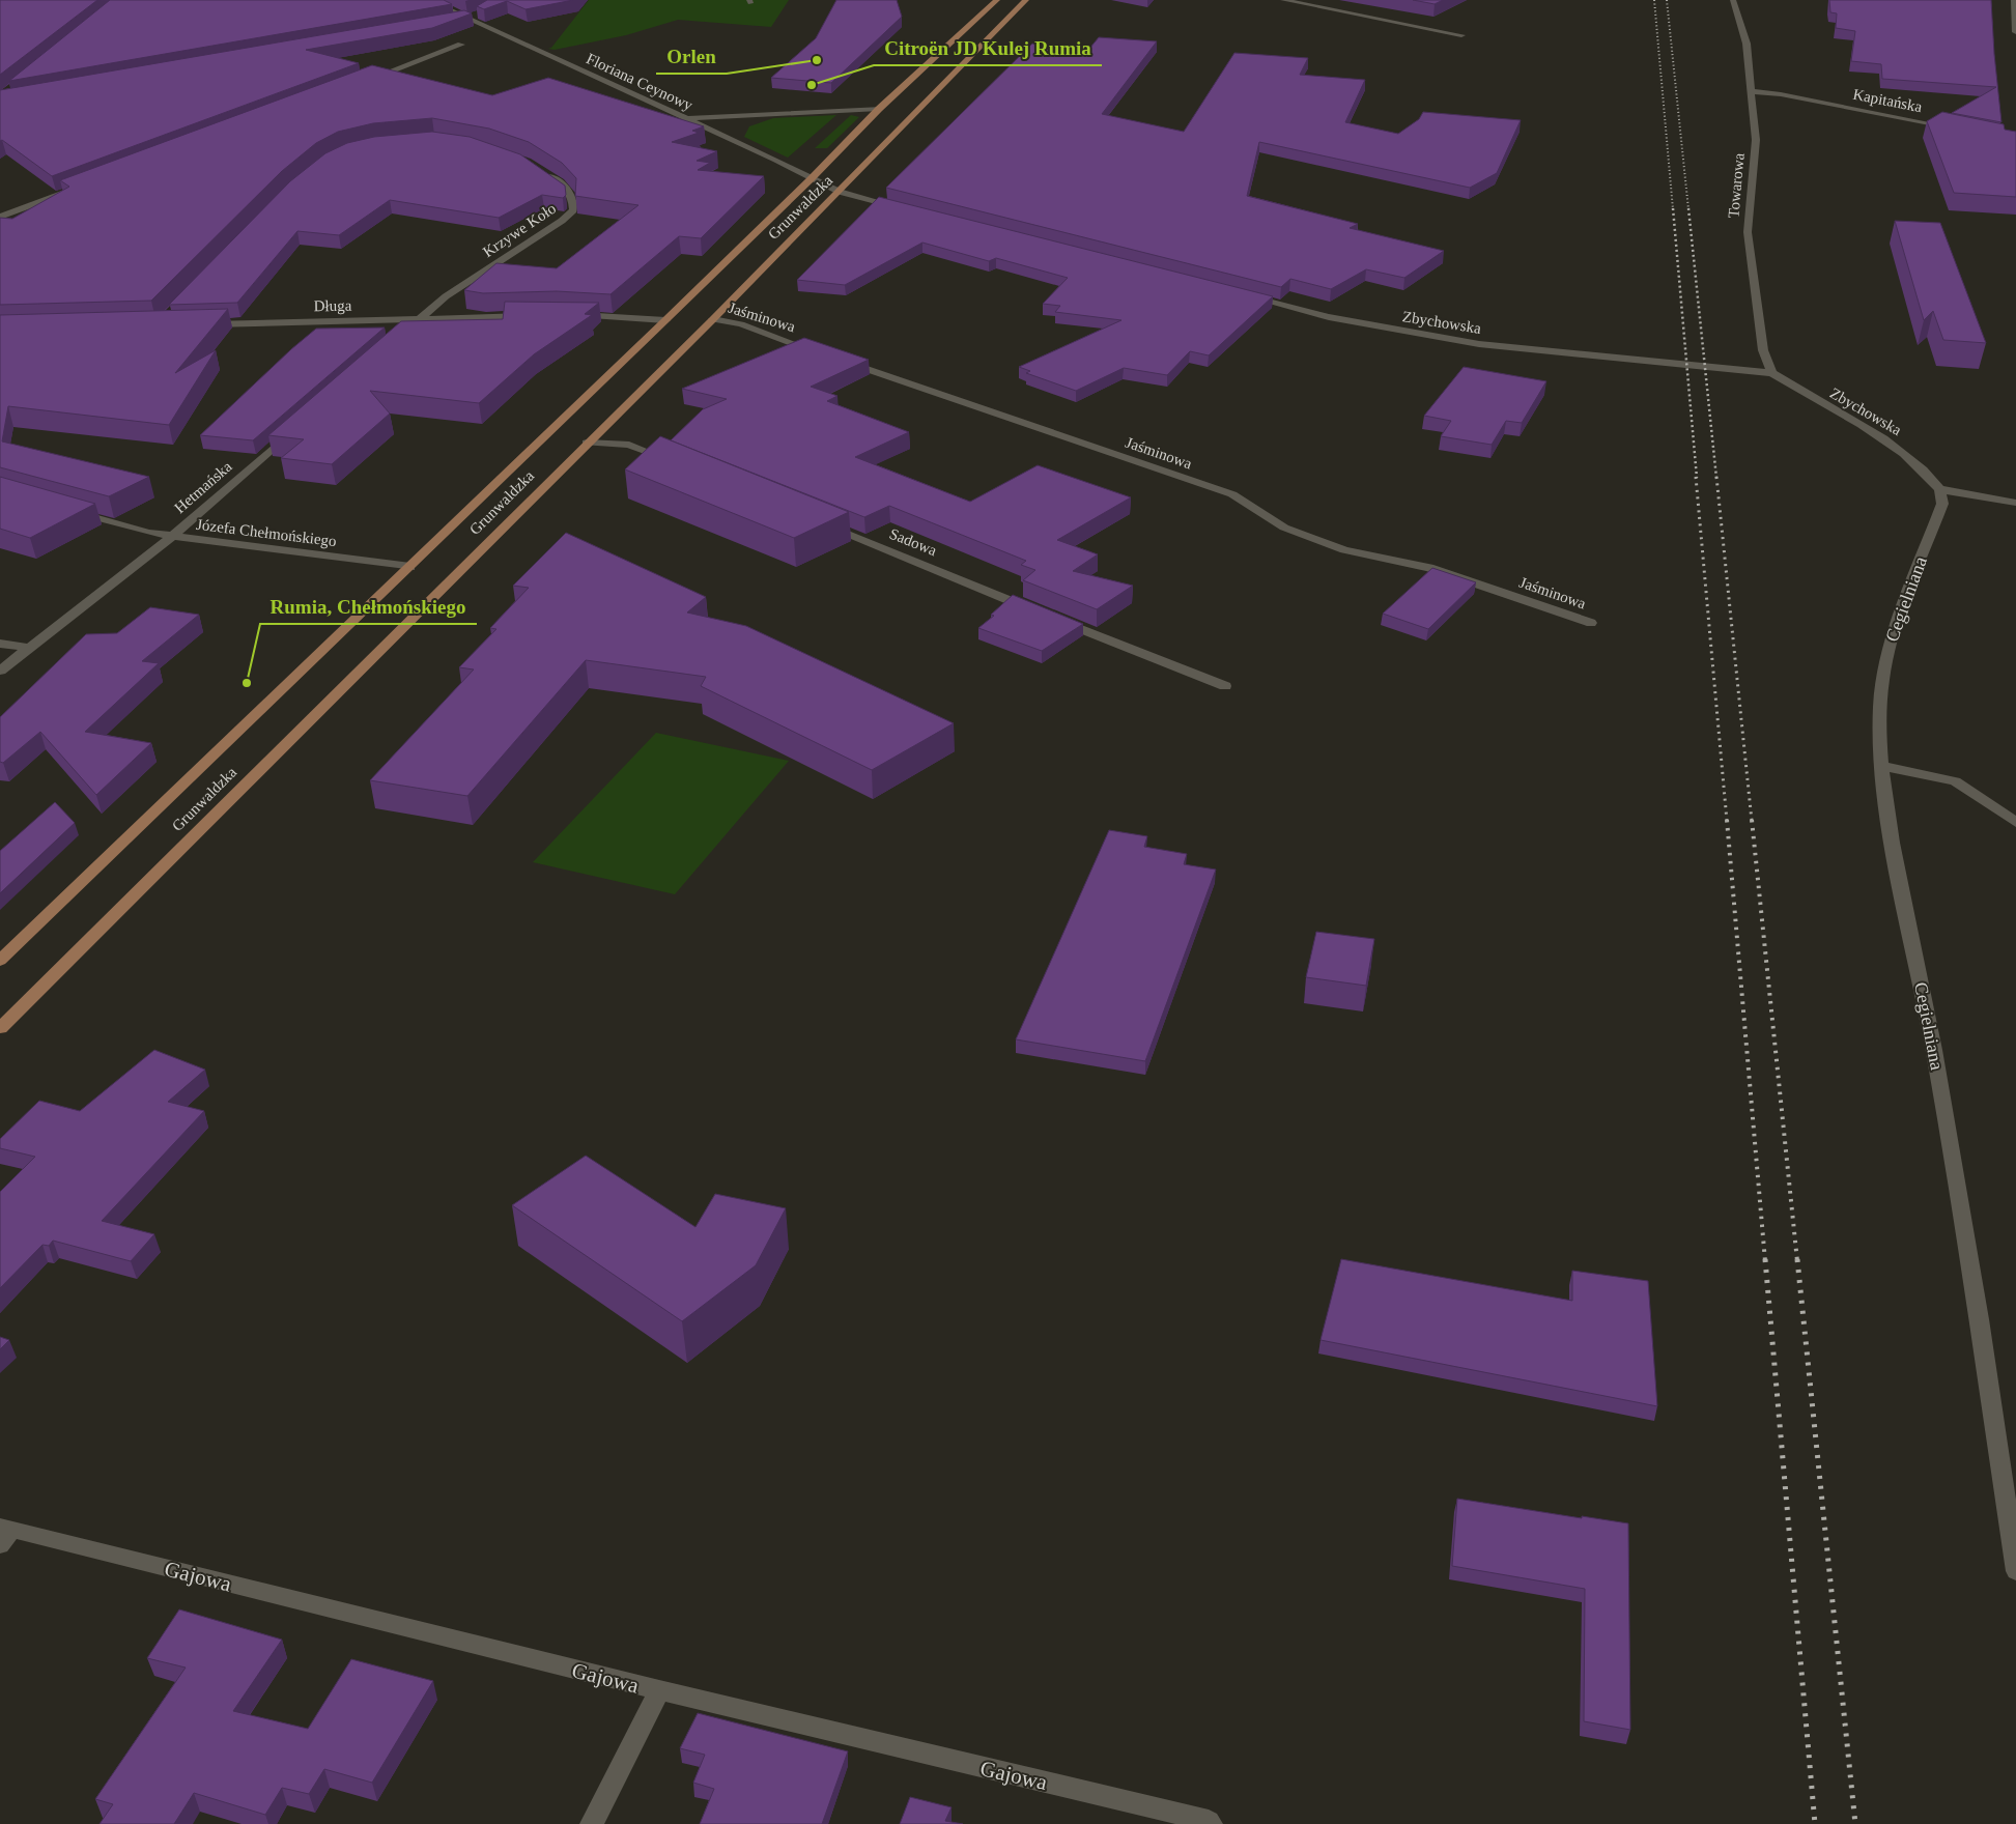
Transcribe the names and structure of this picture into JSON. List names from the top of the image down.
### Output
{
  "streets": {
    "main road": ["Grunwaldzka"],
    "street": [
      "Floriana Ceynowy",
      "Kapitańska",
      "Towarowa",
      "Krzywe Koło",
      "Długa",
      "Jaśminowa",
      "Zbychowska",
      "Hetmańska",
      "Józefa Chełmońskiego",
      "Sadowa",
      "Cegielniana",
      "Gajowa"
    ]
  },
  "crossings": [
    ["Floriana Ceynowy", "Grunwaldzka"],
    ["Kapitańska", "Towarowa"],
    ["Towarowa", "Zbychowska"],
    ["Grunwaldzka", "Jaśminowa"],
    ["Grunwaldzka", "Józefa Chełmońskiego"],
    ["Krzywe Koło", "Długa"],
    ["Zbychowska", "Cegielniana"],
    ["Hetmańska", "Józefa Chełmońskiego"]
  ],
  "places": ["Orlen", "Citroën JD Kulej Rumia", "Rumia, Chełmońskiego"]
}
